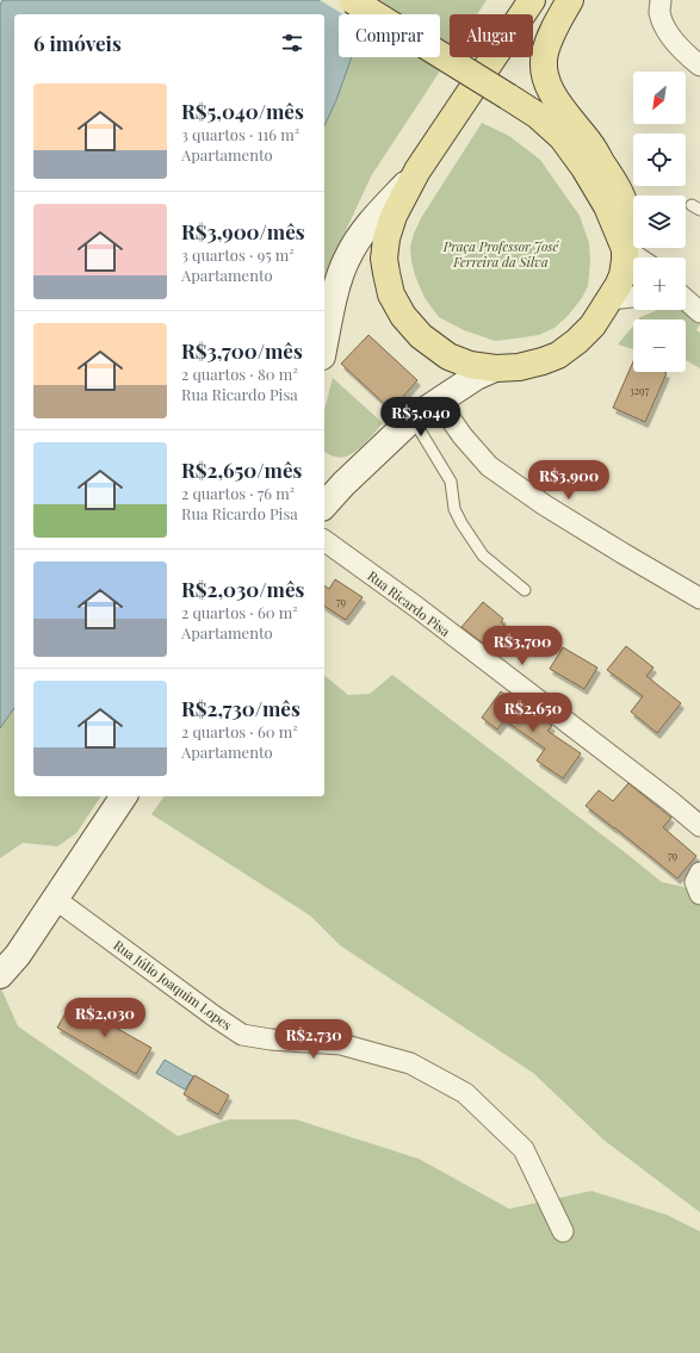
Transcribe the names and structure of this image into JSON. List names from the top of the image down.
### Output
{
  "streets": {
    "street": ["Rua Ricardo Pisa", "Rua Júlio Joaquim Lopes"]
  },
  "parks": ["Praça Professor José Ferreira da Silva"],
  "house_numbers": ["3297", "79", "79"],
  "north": "bottom left",
  "page": {
    "chip": ["Comprar", "Alugar"],
    "heading": "6 imóveis",
    "map_buttons": ["+", "−"],
    "list": [
      {
        "name": "R$5,040/mês",
        "note": "3 quartos · 116 m² · Apartamento"
      },
      {
        "name": "R$3,900/mês",
        "note": "3 quartos · 95 m² · Apartamento"
      },
      {
        "name": "R$3,700/mês",
        "note": "2 quartos · 80 m² · Rua Ricardo Pisa"
      },
      {
        "name": "R$2,650/mês",
        "note": "2 quartos · 76 m² · Rua Ricardo Pisa"
      },
      {
        "name": "R$2,030/mês",
        "note": "2 quartos · 60 m² · Apartamento"
      },
      {
        "name": "R$2,730/mês",
        "note": "2 quartos · 60 m² · Apartamento"
      }
    ],
    "price": [
      "R$5,040",
      "R$3,900",
      "R$3,700",
      "R$2,650",
      "R$2,030",
      "R$2,730"
    ]
  }
}
